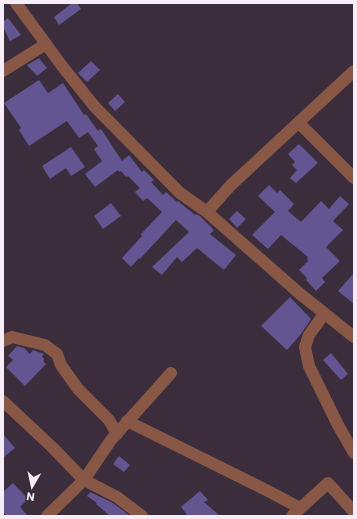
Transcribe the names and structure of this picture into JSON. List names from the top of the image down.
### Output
{
  "north": "bottom"
}
